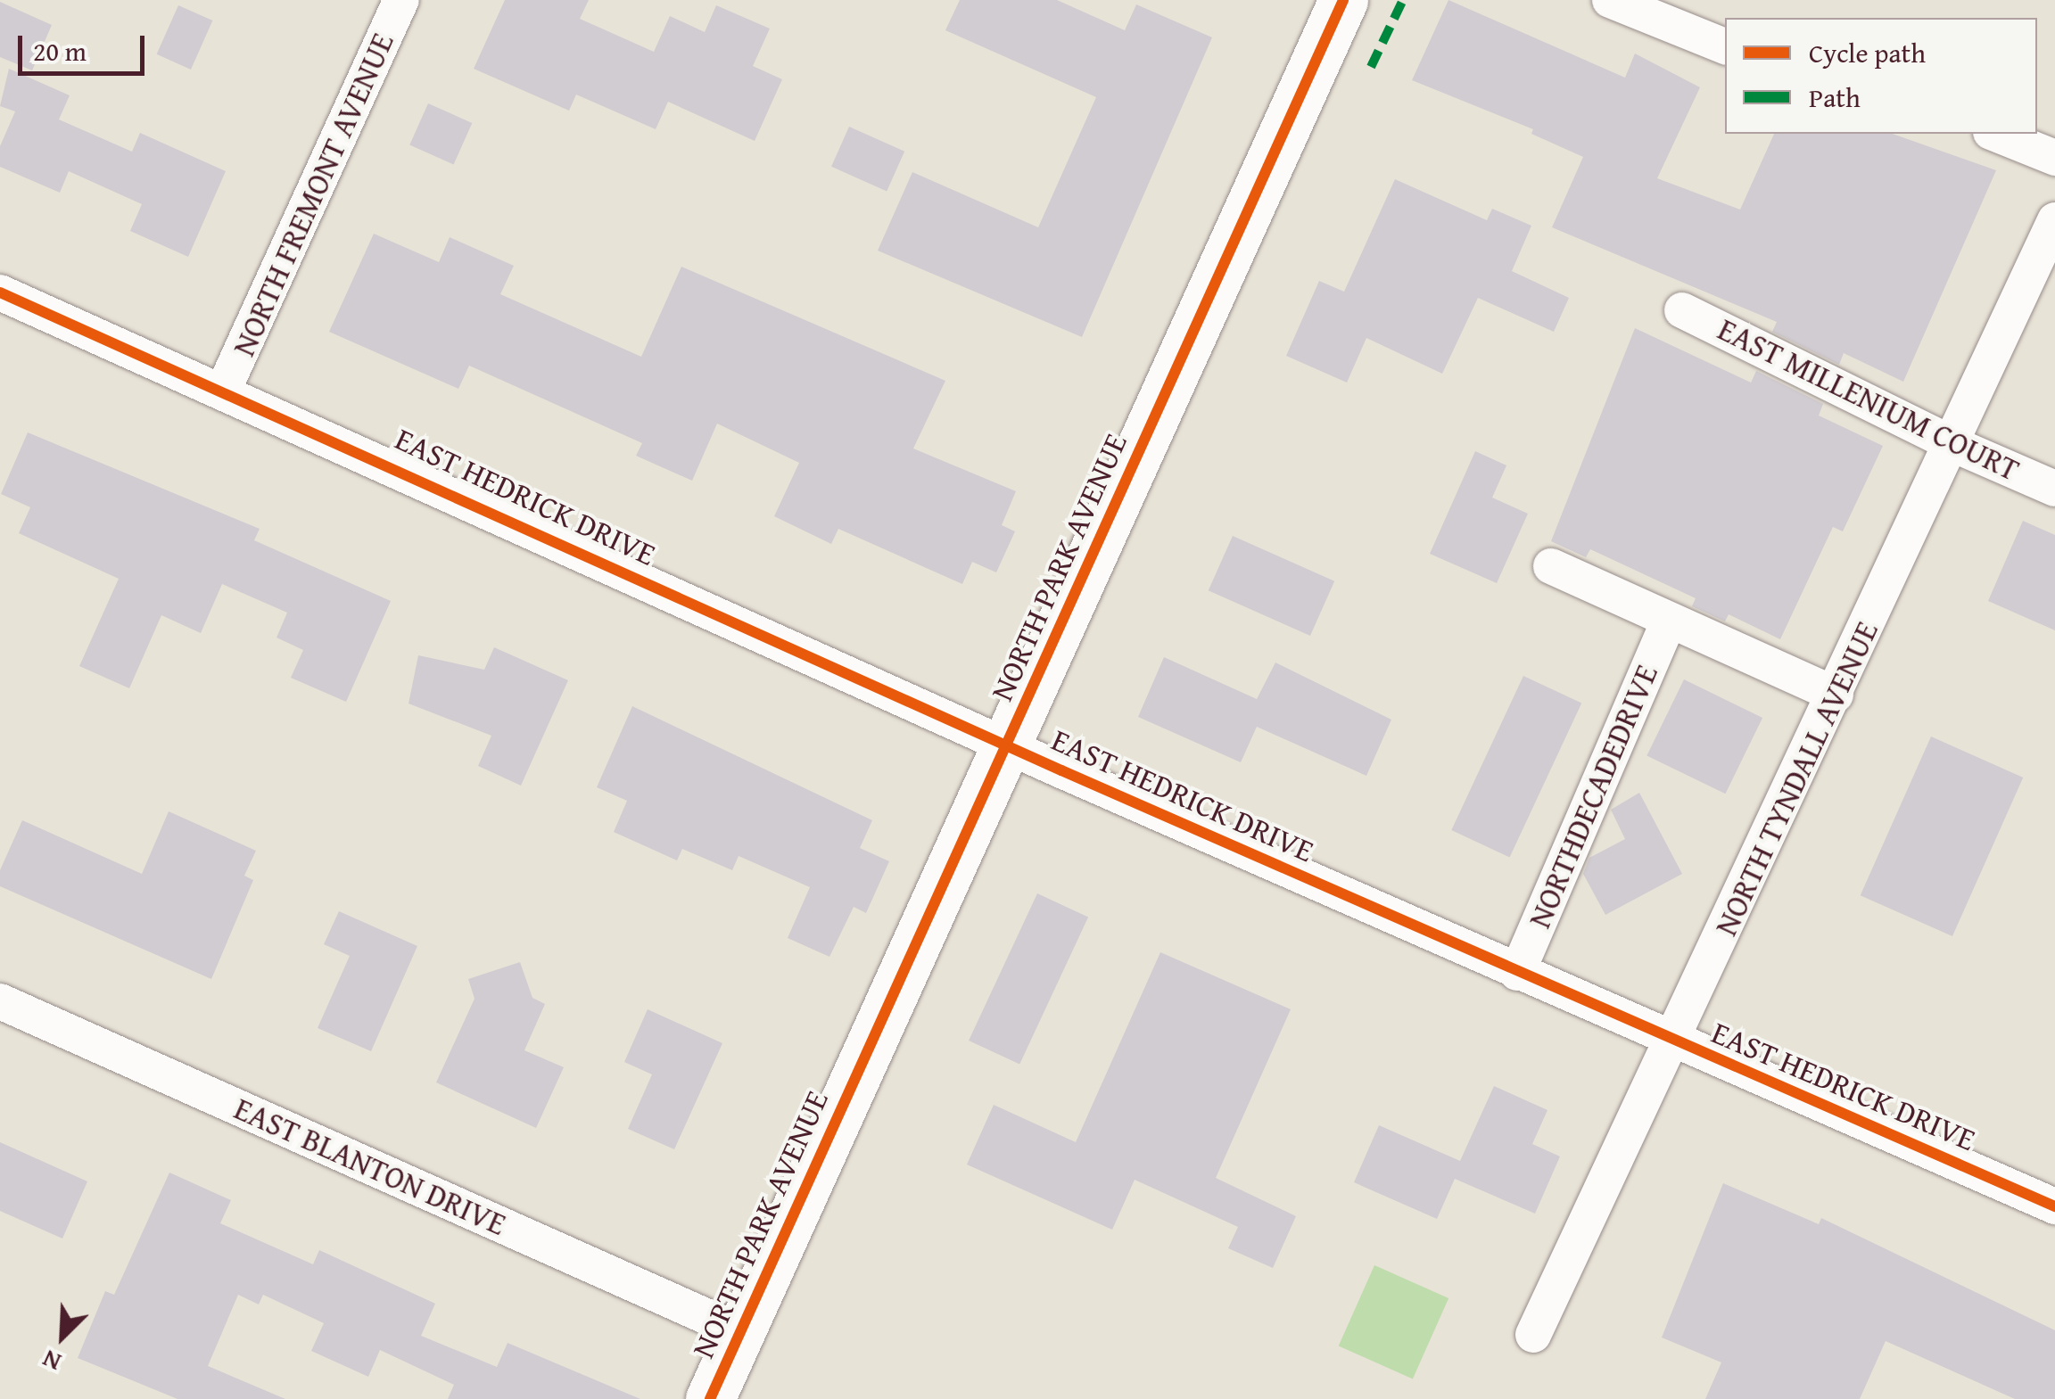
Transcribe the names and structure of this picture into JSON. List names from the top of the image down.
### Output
{
  "streets": {
    "street": [
      "NORTH FREMONT AVENUE",
      "EAST MILLENIUM COURT",
      "EAST HEDRICK DRIVE",
      "NORTH PARK AVENUE",
      "NORTH TYNDALL AVENUE",
      "NORTHDECADEDRIVE",
      "EAST BLANTON DRIVE"
    ]
  },
  "crossings": [
    ["NORTH FREMONT AVENUE", "EAST HEDRICK DRIVE"],
    ["EAST MILLENIUM COURT", "NORTH TYNDALL AVENUE"],
    ["EAST HEDRICK DRIVE", "NORTH PARK AVENUE"],
    ["EAST HEDRICK DRIVE", "NORTH TYNDALL AVENUE"],
    ["EAST HEDRICK DRIVE", "NORTHDECADEDRIVE"],
    ["NORTH PARK AVENUE", "EAST BLANTON DRIVE"]
  ],
  "legend": ["Cycle path", "Path"],
  "scale_bar": "20 m",
  "north": "bottom left"
}
